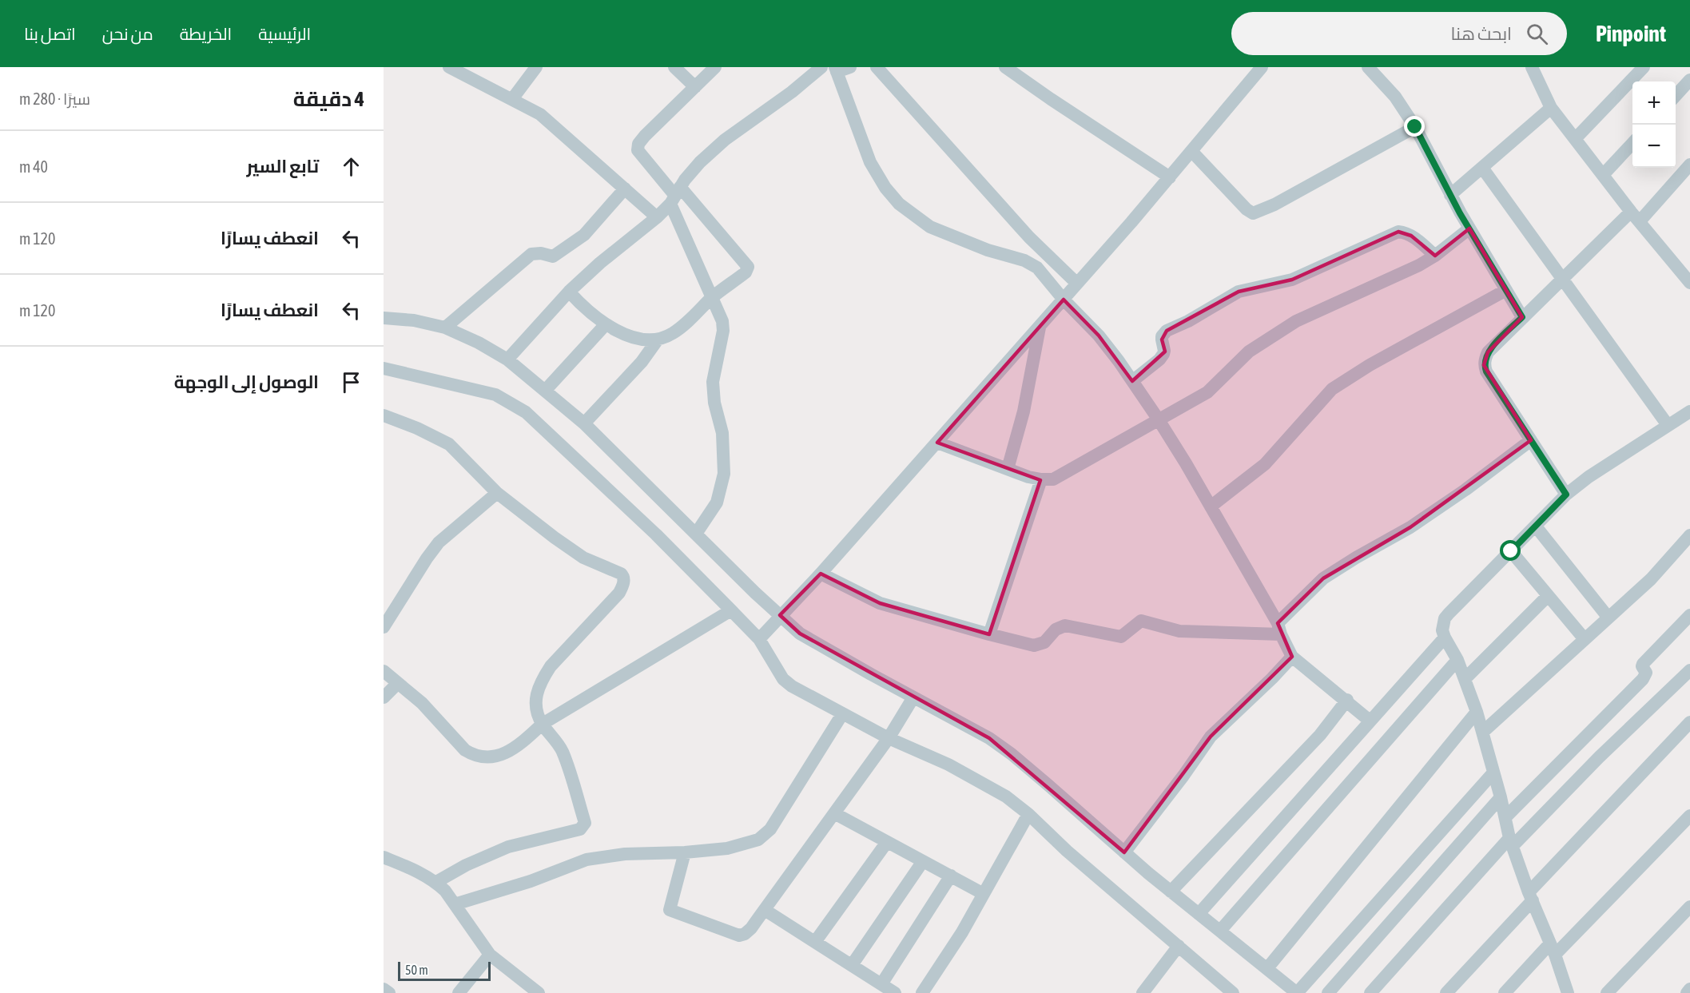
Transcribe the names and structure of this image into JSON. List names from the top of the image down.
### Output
{
  "scale_bar": "50 m",
  "page": {
    "header": "Pinpoint",
    "search": "ابحث هنا",
    "nav": [
      "الرئيسية",
      "الخريطة",
      "من نحن",
      "اتصل بنا"
    ],
    "heading": ["4 دقيقة", "سيرًا · 280 m"],
    "map_buttons": ["+", "−"],
    "list": [
      ["تابع السير", "40 m"],
      ["انعطف يسارًا", "120 m"],
      ["انعطف يسارًا", "120 m"],
      "الوصول إلى الوجهة"
    ],
    "scale": "50 m"
  }
}
